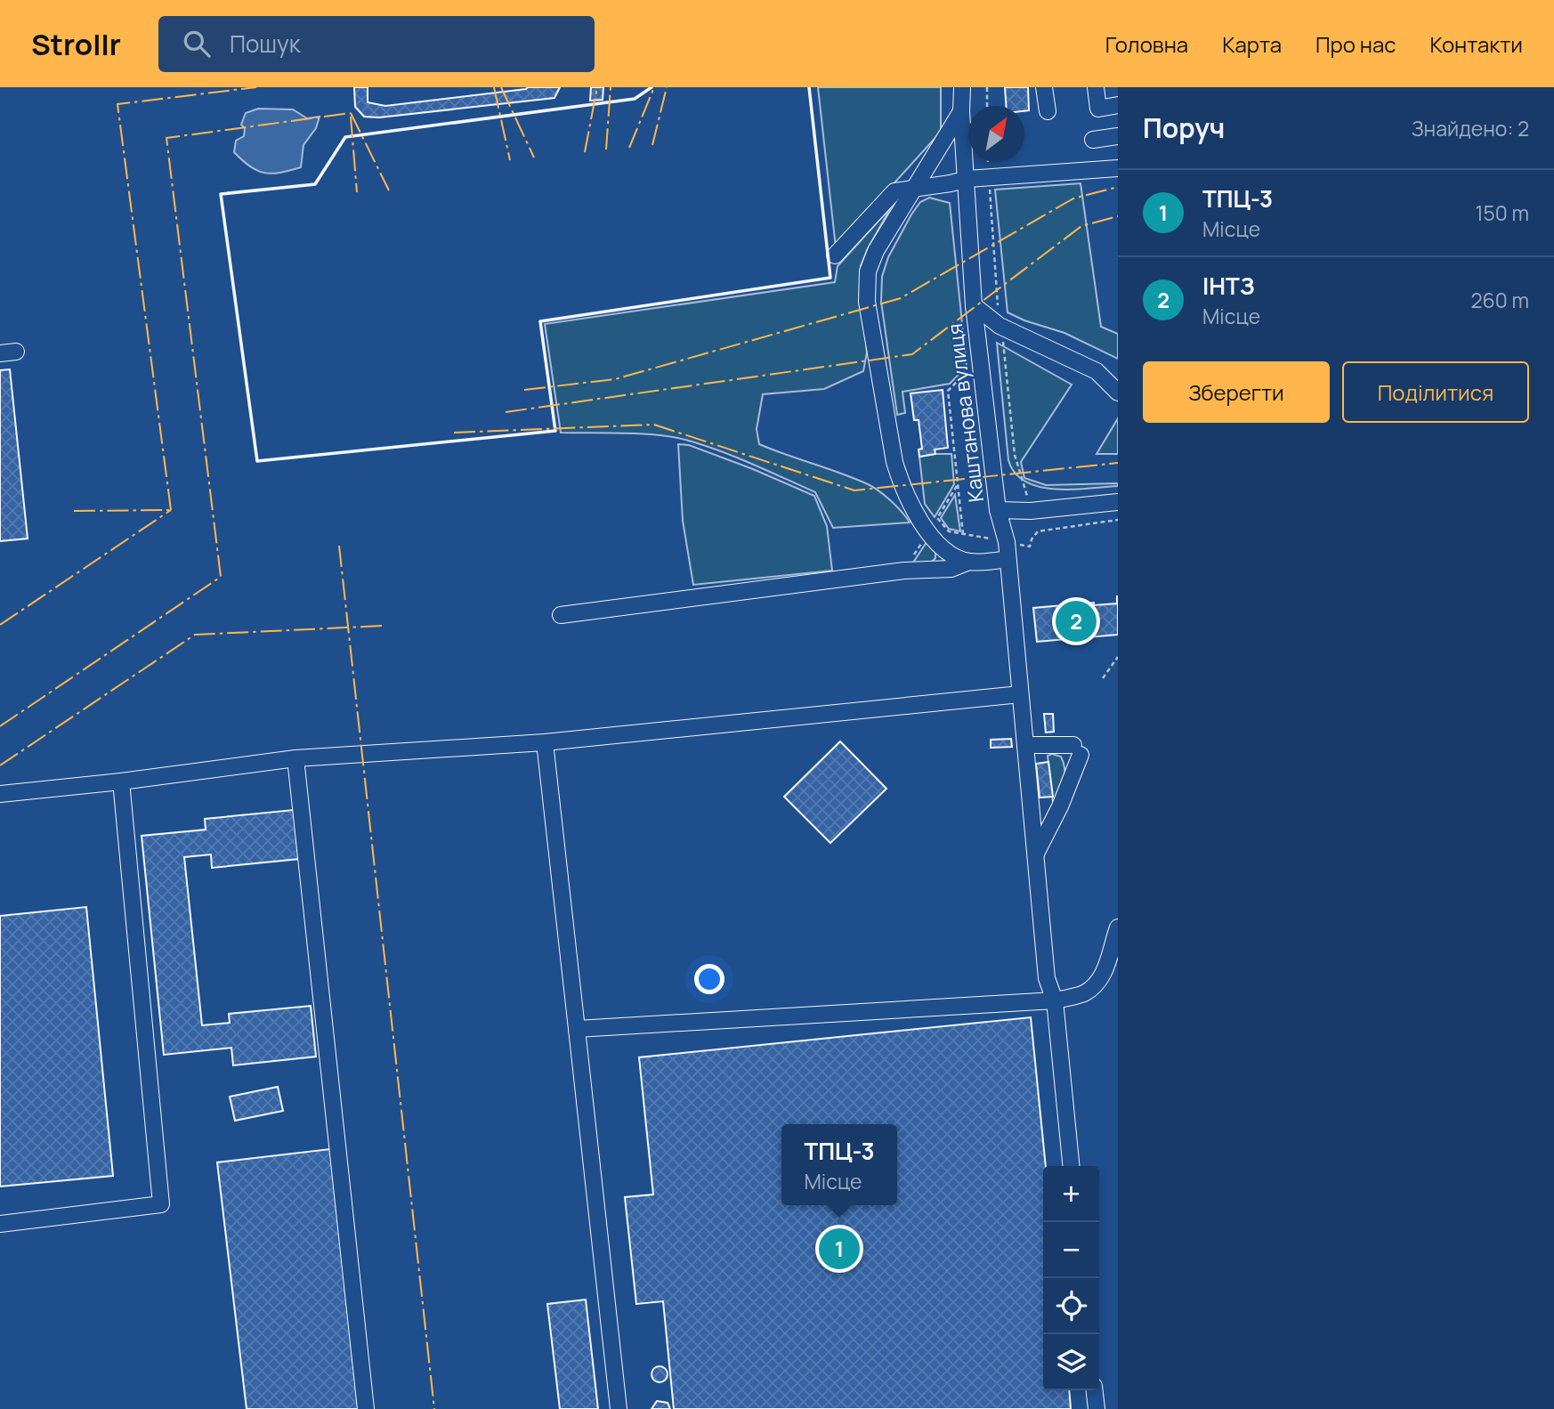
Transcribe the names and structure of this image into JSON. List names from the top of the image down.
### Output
{
  "streets": {
    "street": ["Каштанова вулиця"]
  },
  "north": "top right",
  "page": {
    "header": "Strollr",
    "search": "Пошук",
    "nav": [
      "Головна",
      "Карта",
      "Про нас",
      "Контакти"
    ],
    "heading": ["Поруч", "Знайдено: 2"],
    "list": [
      {
        "mark": "1",
        "name": "ТПЦ-3",
        "note": "Місце",
        "value": "150 m"
      },
      {
        "mark": "2",
        "name": "ІНТЗ",
        "note": "Місце",
        "value": "260 m"
      }
    ],
    "buttons": ["Зберегти", "Поділитися"],
    "pins": ["2", "1"],
    "popup": ["ТПЦ-3", "Місце"],
    "map_buttons": ["+", "−"]
  }
}
